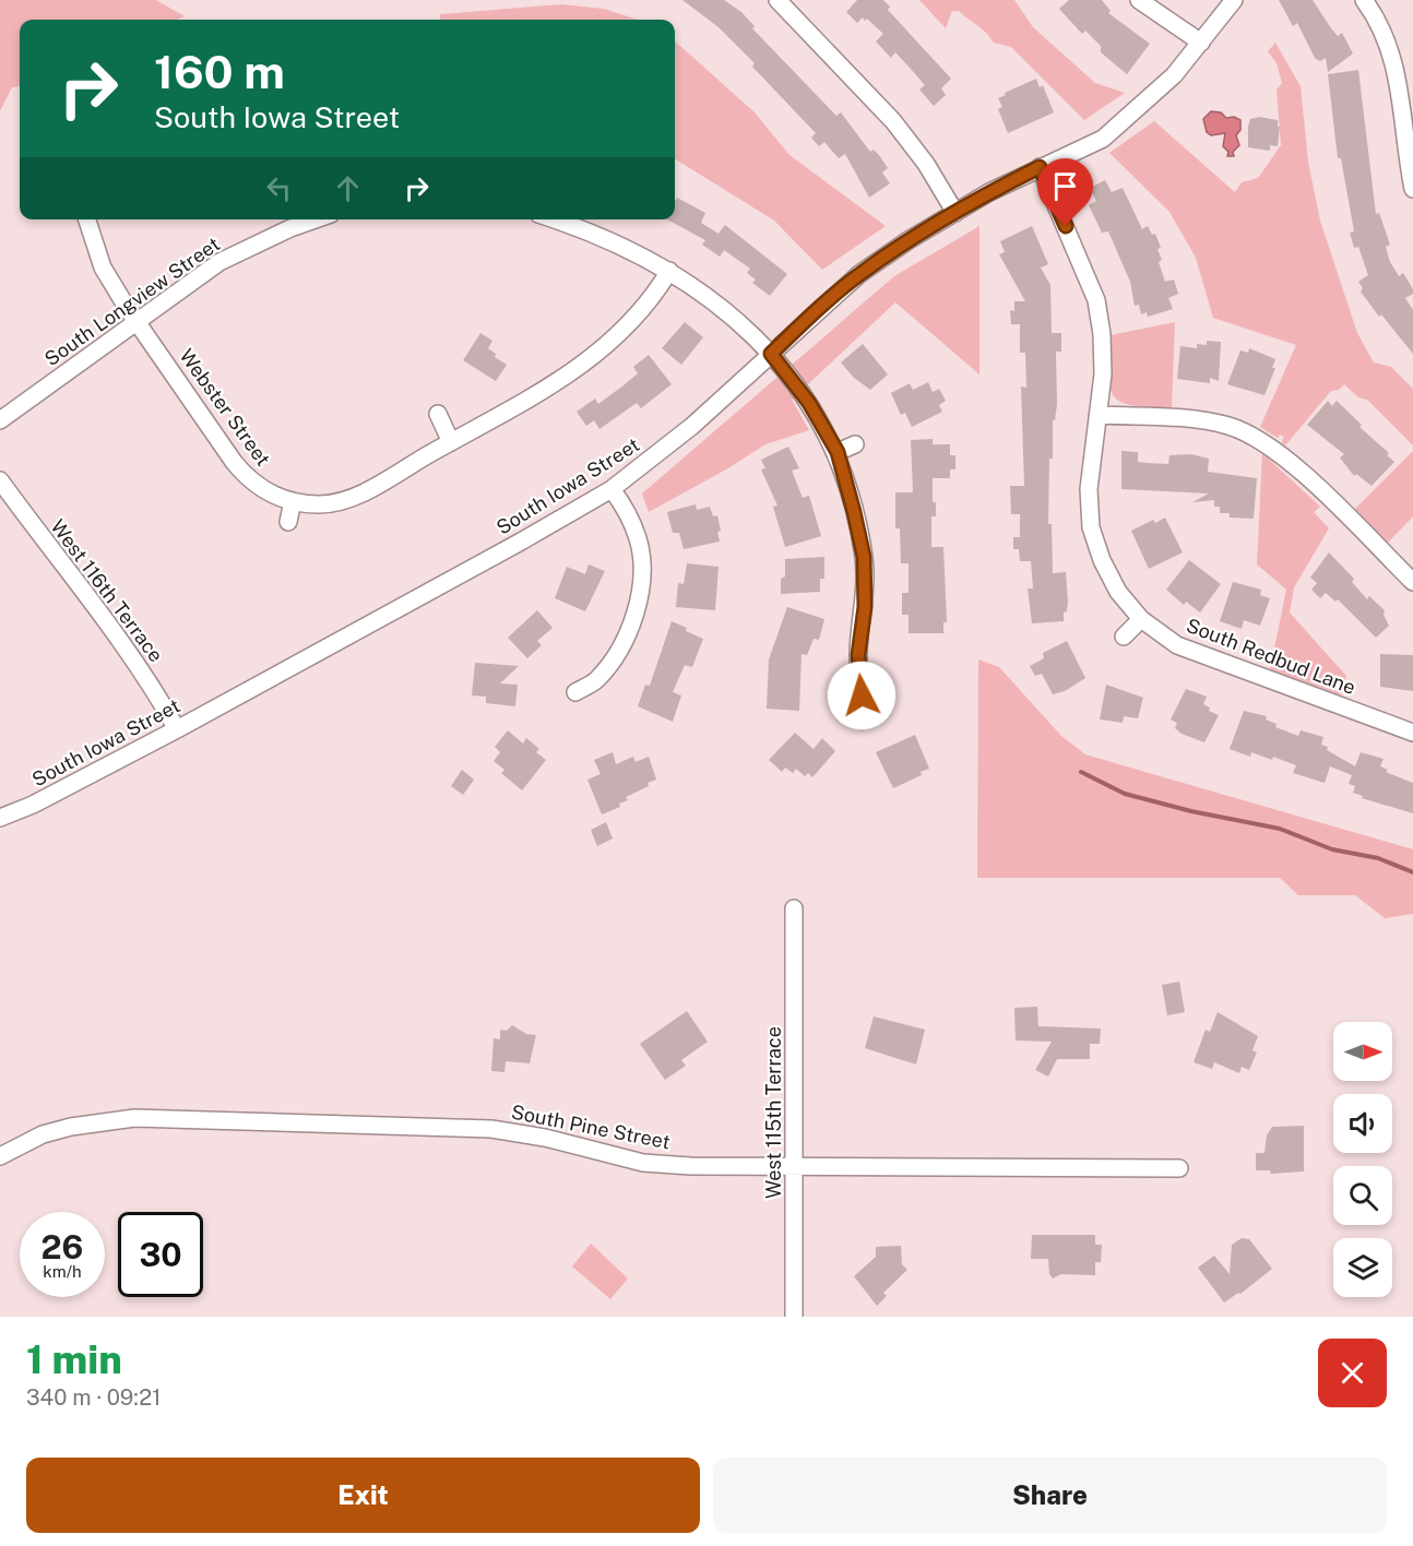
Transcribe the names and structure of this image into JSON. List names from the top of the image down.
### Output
{
  "streets": {
    "street": [
      "South Longview Street",
      "Webster Street",
      "South Iowa Street",
      "West 116th Terrace",
      "South Redbud Lane",
      "West 115th Terrace",
      "South Pine Street"
    ]
  },
  "crossings": [
    ["South Longview Street", "Webster Street"],
    ["South Iowa Street", "West 116th Terrace"],
    ["South Iowa Street", "South Redbud Lane"],
    ["West 115th Terrace", "South Pine Street"]
  ],
  "north": "right",
  "page": {
    "turn": ["160 m", "South Iowa Street"],
    "speed": "26 km/h",
    "limit": "30",
    "heading": ["1 min", "340 m · 09:21"],
    "buttons": ["Exit", "Share"]
  }
}
